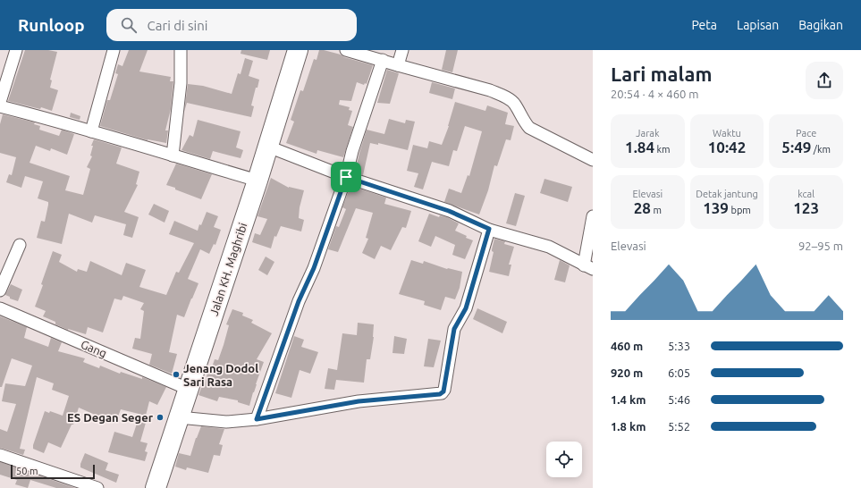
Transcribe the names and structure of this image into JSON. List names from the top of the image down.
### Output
{
  "streets": {
    "highway": ["Jalan KH. Maghribi"],
    "street": ["Gang"]
  },
  "crossings": [
    ["Jalan KH. Maghribi", "Gang"]
  ],
  "places": ["Jenang Dodol Sari Rasa", "ES Degan Seger"],
  "scale_bar": "50 m",
  "page": {
    "header": "Runloop",
    "search": "Cari di sini",
    "nav": ["Peta", "Lapisan", "Bagikan"],
    "heading": ["Lari malam", "20:54 · 4 × 460 m"],
    "stats": [
      ["Jarak", "1.84 km"],
      ["Waktu", "10:42"],
      ["Pace", "5:49 /km"],
      ["Elevasi", "28 m"],
      ["Detak jantung", "139 bpm"],
      ["kcal", "123"]
    ],
    "chart": ["Elevasi", "92–95 m"],
    "list": [
      {
        "name": "460 m",
        "note": "5:33"
      },
      {
        "name": "920 m",
        "note": "6:05"
      },
      {
        "name": "1.4 km",
        "note": "5:46"
      },
      {
        "name": "1.8 km",
        "note": "5:52"
      }
    ],
    "scale": "50 m"
  }
}
